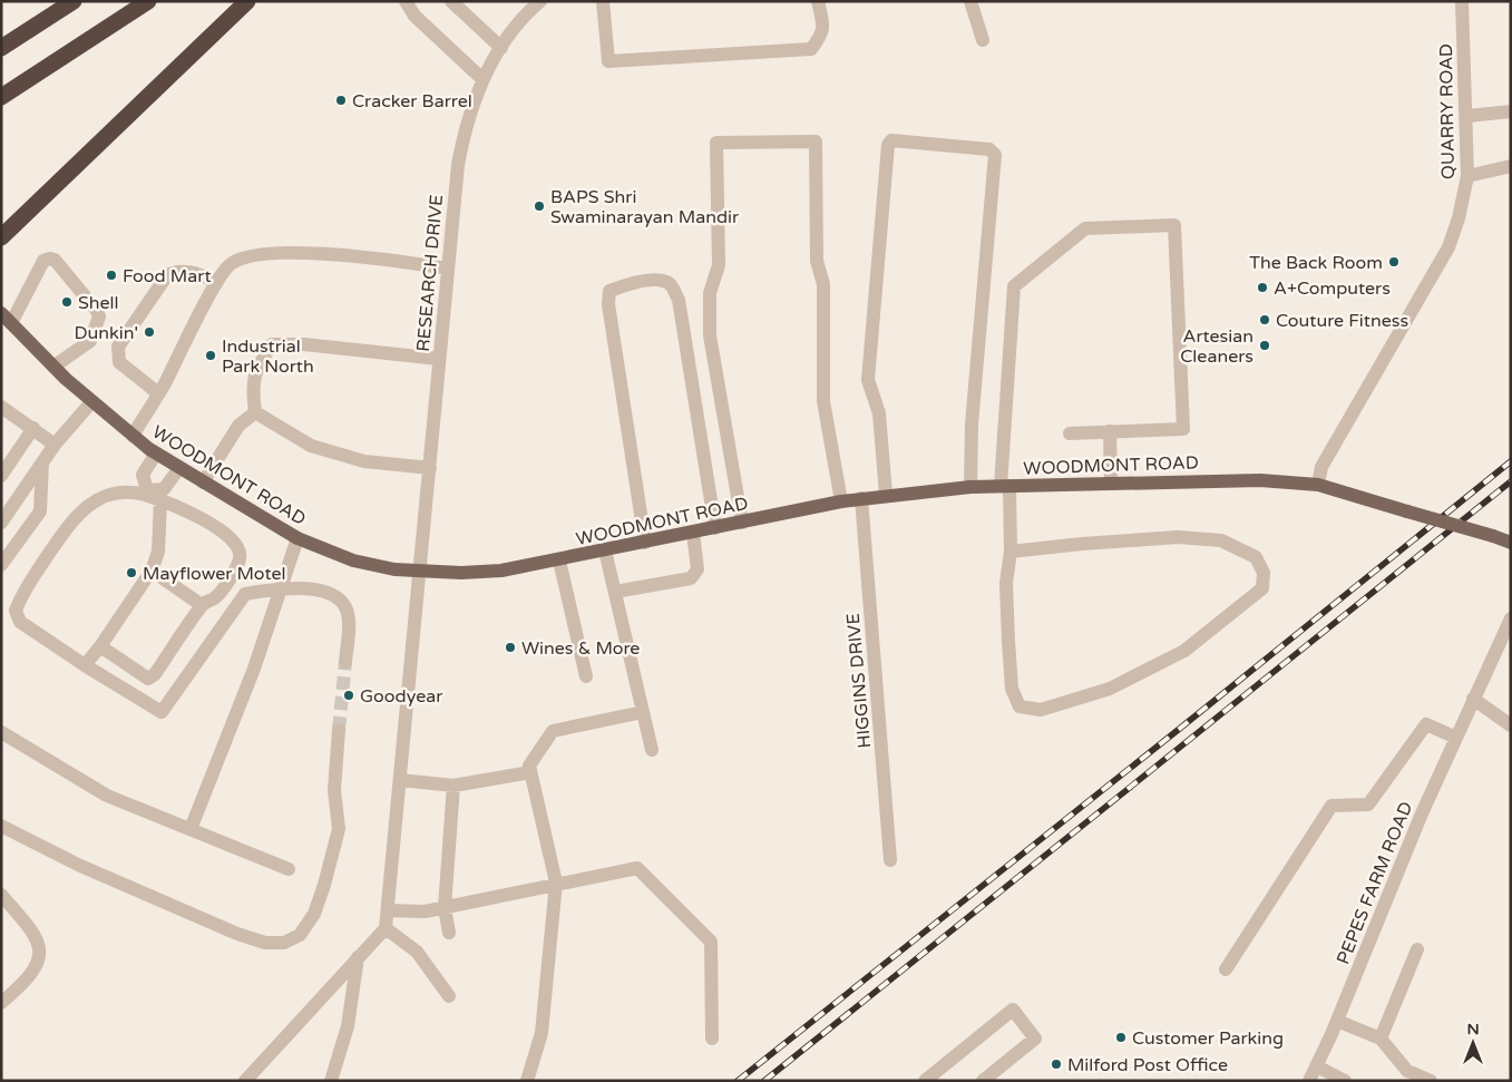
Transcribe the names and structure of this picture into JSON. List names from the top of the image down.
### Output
{
  "streets": {
    "main road": ["WOODMONT ROAD"],
    "street": [
      "QUARRY ROAD",
      "RESEARCH DRIVE",
      "HIGGINS DRIVE",
      "PEPES FARM ROAD"
    ]
  },
  "crossings": [
    ["QUARRY ROAD", "WOODMONT ROAD"],
    ["RESEARCH DRIVE", "WOODMONT ROAD"],
    ["WOODMONT ROAD", "HIGGINS DRIVE"]
  ],
  "places": [
    "Cracker Barrel",
    "BAPS Shri Swaminarayan Mandir",
    "The Back Room",
    "Food Mart",
    "A+Computers",
    "Shell",
    "Couture Fitness",
    "Dunkin'",
    "Artesian Cleaners",
    "Industrial Park North",
    "Mayflower Motel",
    "Wines & More",
    "Goodyear",
    "Customer Parking",
    "Milford Post Office"
  ],
  "north": "top"
}
